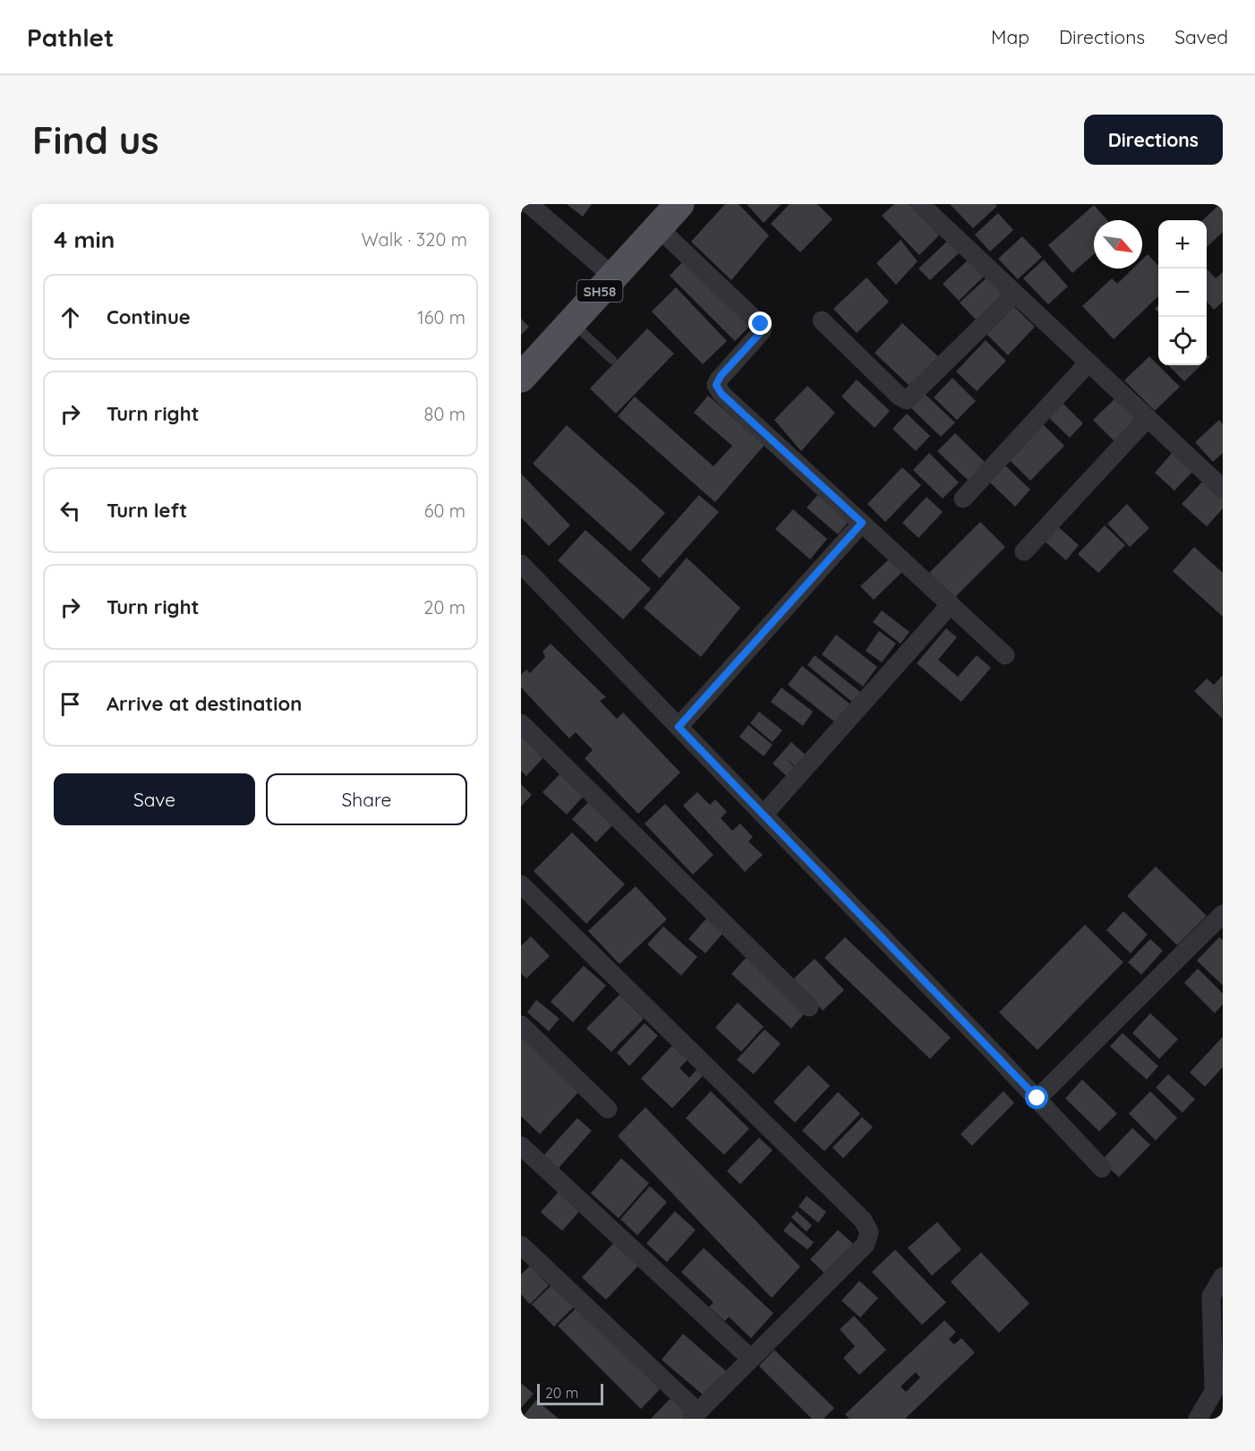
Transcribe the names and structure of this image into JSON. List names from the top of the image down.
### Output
{
  "streets": {
    "main road": ["SH58"]
  },
  "scale_bar": "20 m",
  "north": "bottom right",
  "page": {
    "header": "Pathlet",
    "nav": ["Map", "Directions", "Saved"],
    "buttons": [
      "Directions",
      ["Save", "Share"]
    ],
    "title": "Find us",
    "heading": ["4 min", "Walk · 320 m"],
    "map_buttons": ["+", "−"],
    "list": [
      ["Continue", "160 m"],
      ["Turn right", "80 m"],
      ["Turn left", "60 m"],
      ["Turn right", "20 m"],
      "Arrive at destination"
    ],
    "scale": "20 m"
  }
}
